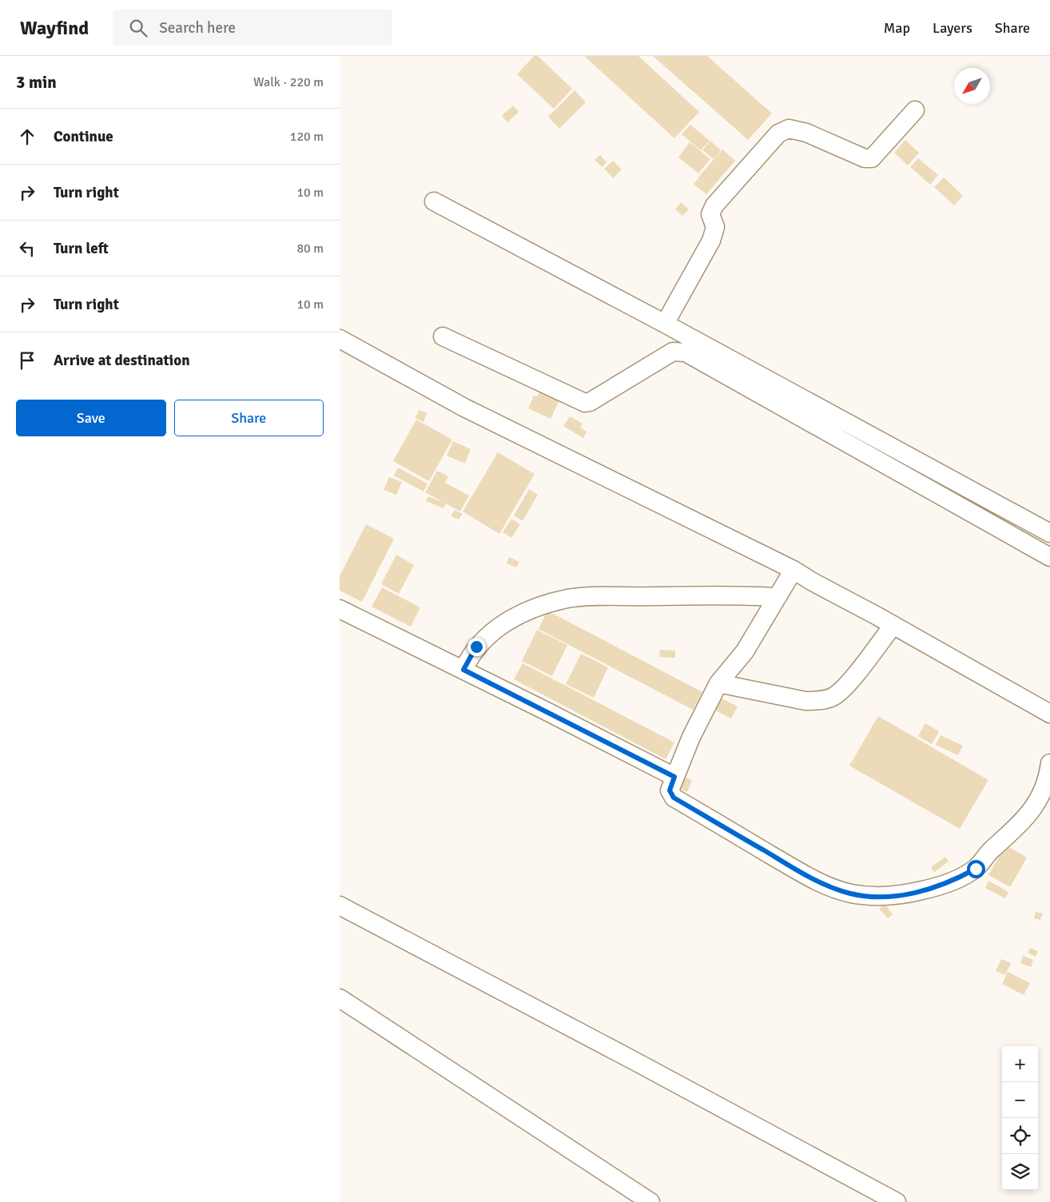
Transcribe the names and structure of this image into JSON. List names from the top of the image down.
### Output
{
  "north": "bottom left",
  "page": {
    "header": "Wayfind",
    "search": "Search here",
    "nav": ["Map", "Layers", "Share"],
    "heading": ["3 min", "Walk · 220 m"],
    "list": [
      ["Continue", "120 m"],
      ["Turn right", "10 m"],
      ["Turn left", "80 m"],
      ["Turn right", "10 m"],
      "Arrive at destination"
    ],
    "buttons": ["Save", "Share"],
    "map_buttons": ["+", "−"]
  }
}
